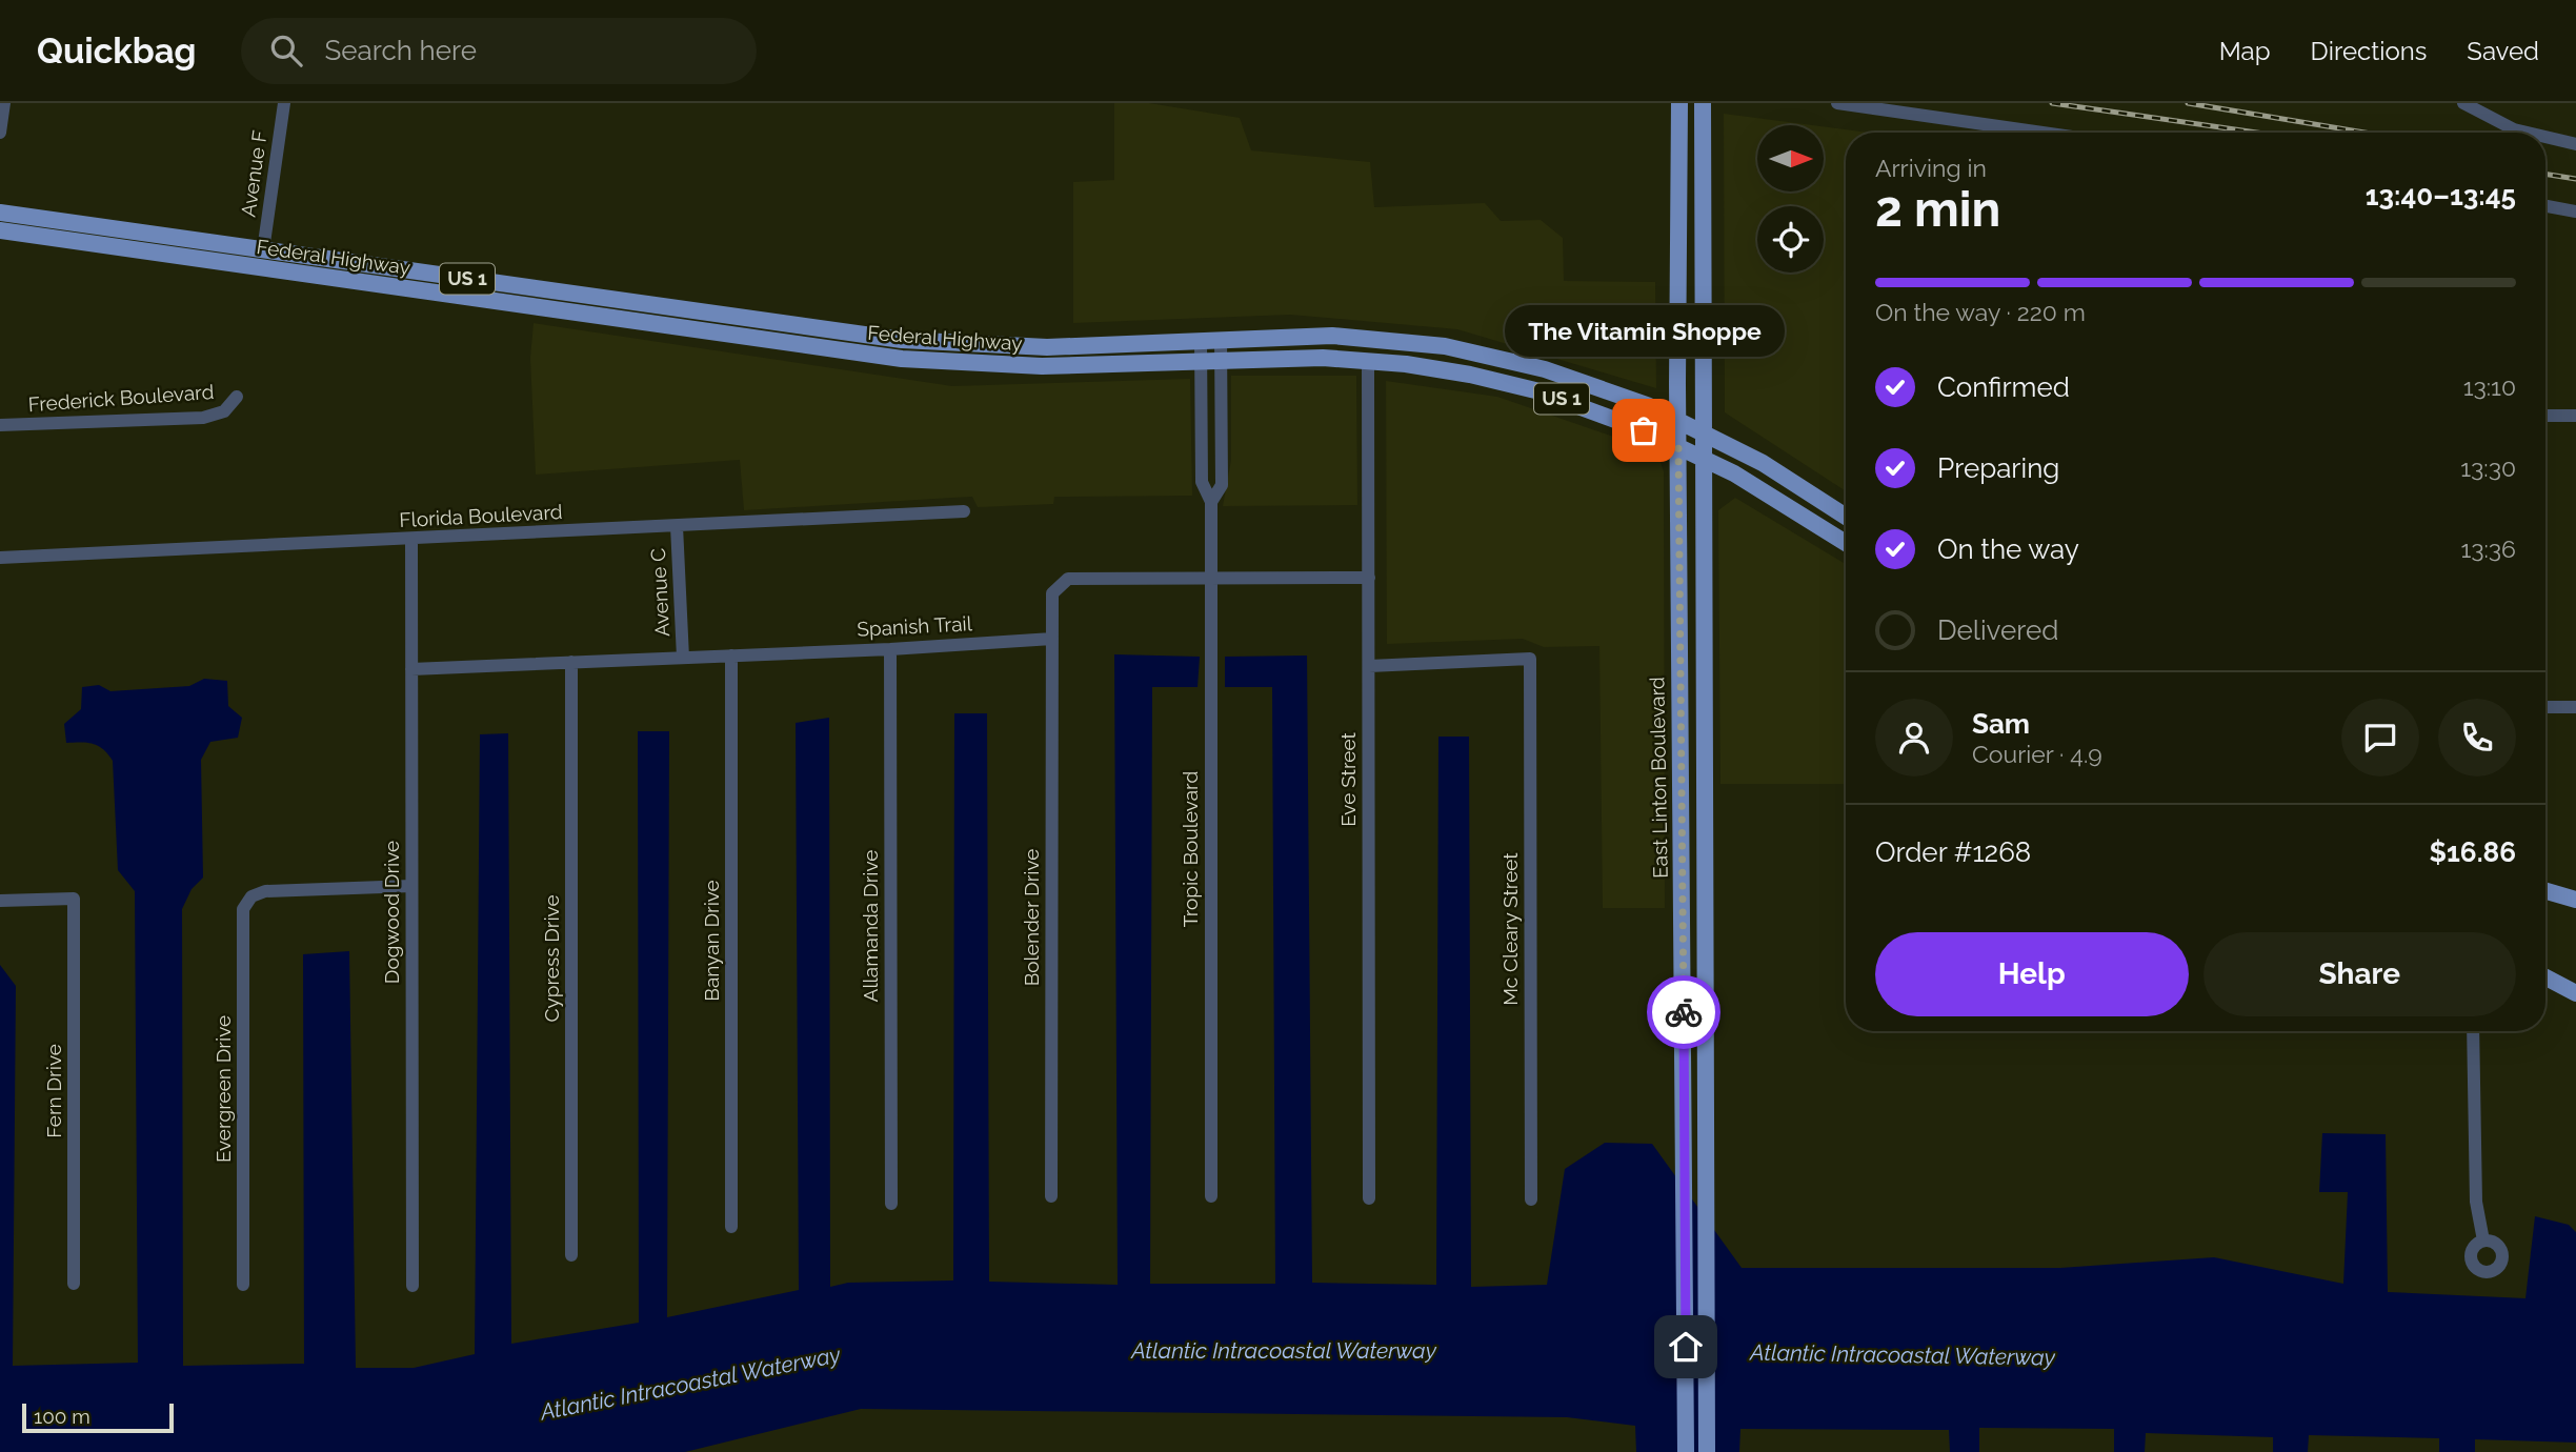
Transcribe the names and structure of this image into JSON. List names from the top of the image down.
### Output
{
  "streets": {
    "main road": ["Federal Highway", "US 1", "East Linton Boulevard"],
    "street": [
      "Avenue F",
      "Frederick Boulevard",
      "Florida Boulevard",
      "Avenue C",
      "Spanish Trail",
      "Eve Street",
      "Tropic Boulevard",
      "Dogwood Drive",
      "Bolender Drive",
      "Allamanda Drive",
      "Mc Cleary Street",
      "Banyan Drive",
      "Cypress Drive",
      "Evergreen Drive",
      "Fern Drive"
    ]
  },
  "crossings": [
    ["Avenue F", "Federal Highway"],
    ["Federal Highway", "East Linton Boulevard"],
    ["Federal Highway", "Eve Street"],
    ["Federal Highway", "Tropic Boulevard"],
    ["Florida Boulevard", "Avenue C"],
    ["Florida Boulevard", "Dogwood Drive"],
    ["Avenue C", "Spanish Trail"],
    ["Spanish Trail", "Dogwood Drive"],
    ["Spanish Trail", "Bolender Drive"],
    ["Spanish Trail", "Allamanda Drive"],
    ["Spanish Trail", "Banyan Drive"],
    ["Spanish Trail", "Cypress Drive"],
    ["Eve Street", "Mc Cleary Street"],
    ["Dogwood Drive", "Evergreen Drive"]
  ],
  "water": ["Atlantic Intracoastal Waterway"],
  "places": ["The Vitamin Shoppe"],
  "scale_bar": "100 m",
  "north": "right",
  "page": {
    "header": "Quickbag",
    "search": "Search here",
    "nav": ["Map", "Directions", "Saved"],
    "heading": ["2 min", "Arriving in", "13:40–13:45"],
    "panel": [
      "Sam",
      "Courier · 4.9",
      "Order #1268",
      "$16.86"
    ],
    "bar": "On the way · 220 m",
    "bubble": "The Vitamin Shoppe",
    "list": [
      ["Confirmed", "13:10"],
      ["Preparing", "13:30"],
      ["On the way", "13:36"],
      "Delivered"
    ],
    "buttons": ["Help", "Share"],
    "scale": "100 m"
  }
}
